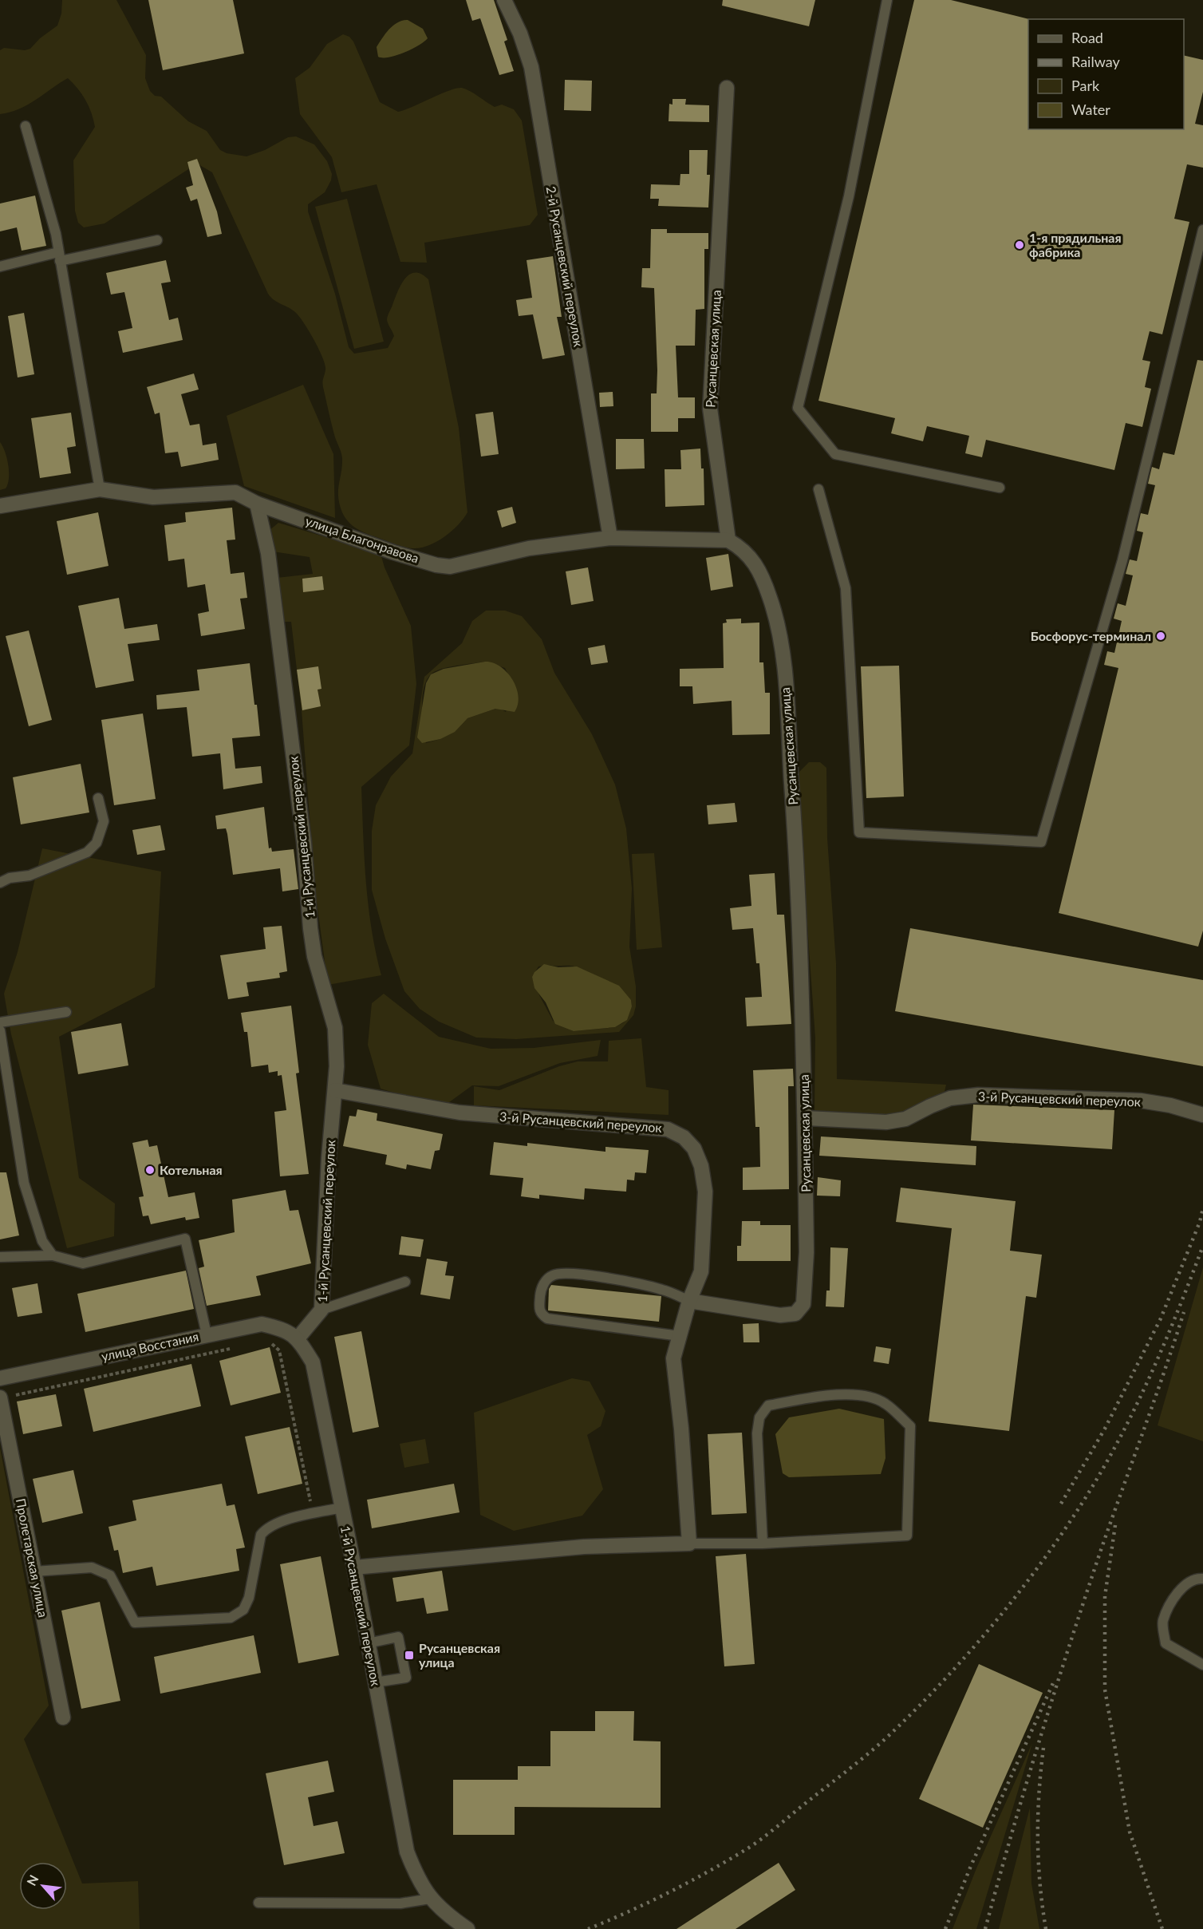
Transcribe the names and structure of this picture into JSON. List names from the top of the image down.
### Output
{
  "streets": {
    "street": [
      "2-й Русанцевский переулок",
      "Русанцевская улица",
      "улица Благонравова",
      "1-й Русанцевский переулок",
      "3-й Русанцевский переулок",
      "улица Восстания",
      "Пролетарская улица"
    ]
  },
  "crossings": [
    ["2-й Русанцевский переулок", "улица Благонравова"],
    ["Русанцевская улица", "улица Благонравова"],
    ["Русанцевская улица", "3-й Русанцевский переулок"],
    ["улица Благонравова", "1-й Русанцевский переулок"],
    ["1-й Русанцевский переулок", "3-й Русанцевский переулок"],
    ["1-й Русанцевский переулок", "улица Восстания"]
  ],
  "places": {
    "other": ["1-я прядильная фабрика", "Босфорус-терминал", "Котельная"],
    "transit": ["Русанцевская улица"]
  },
  "legend": [
    "Road",
    "Railway",
    "Park",
    "Water"
  ],
  "north": "top left"
}
